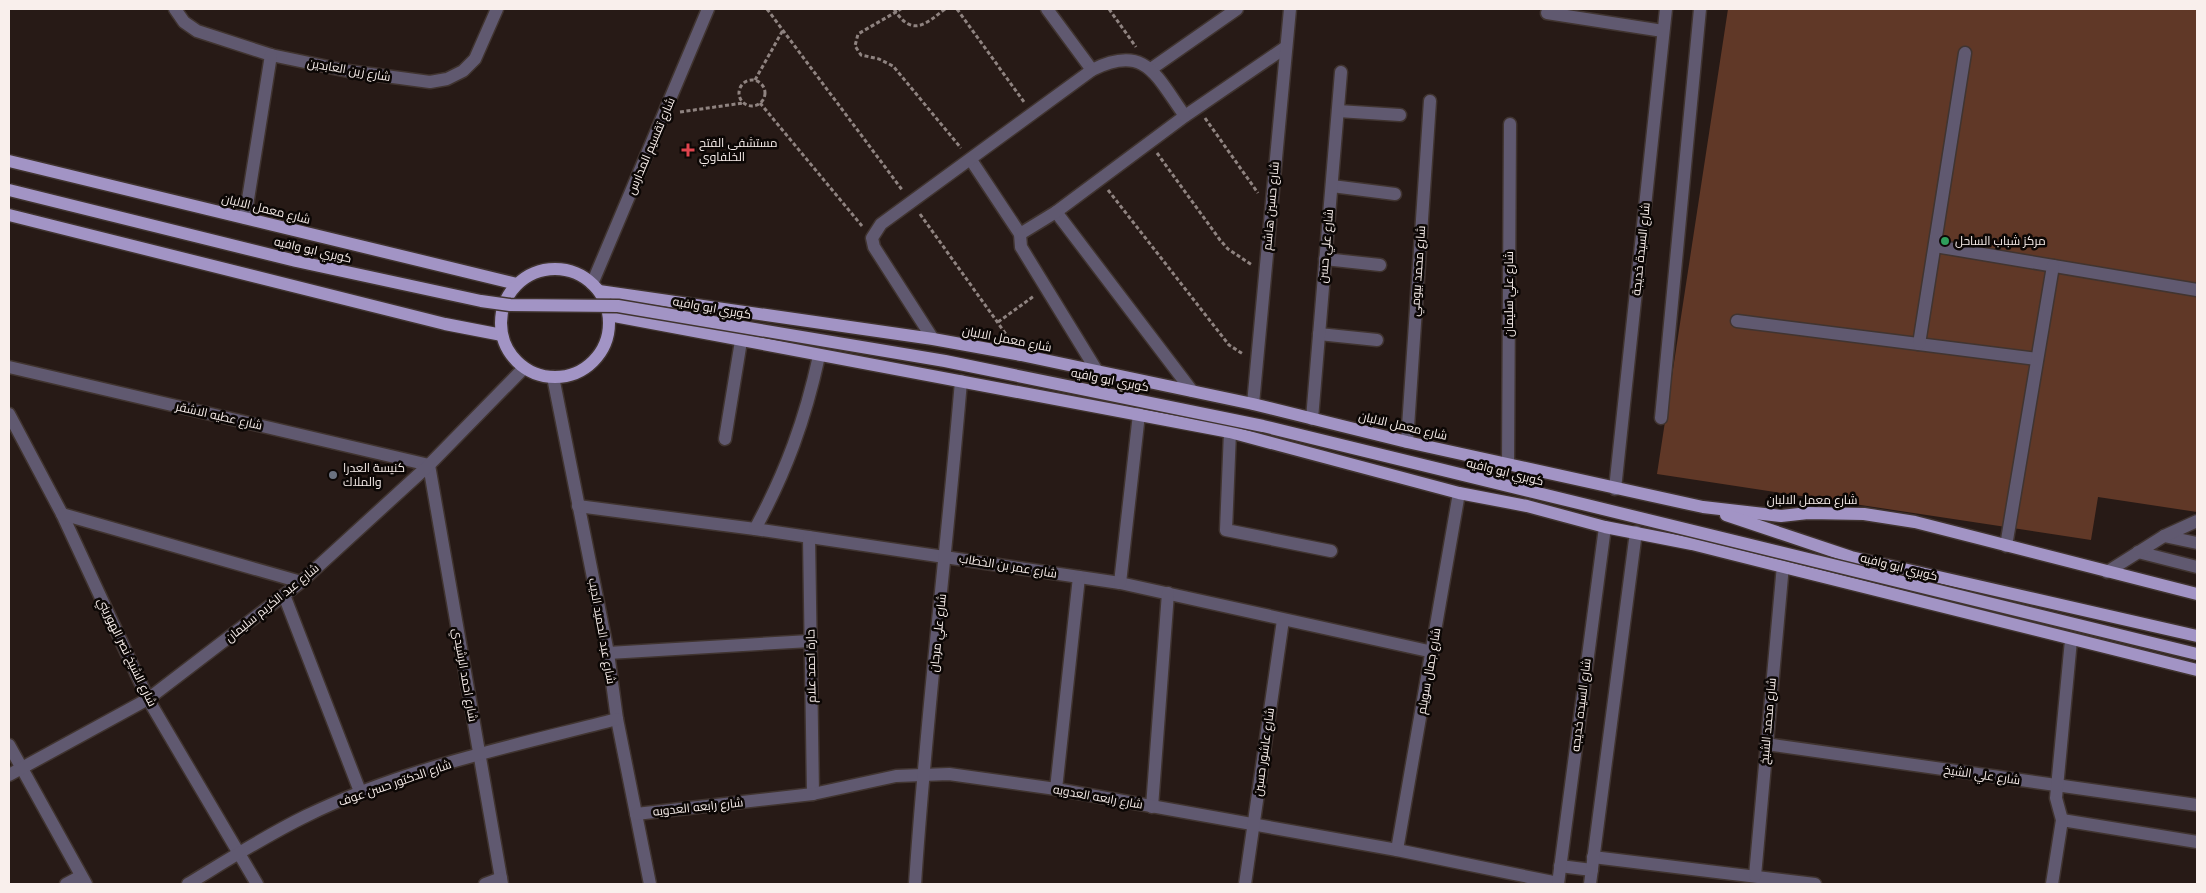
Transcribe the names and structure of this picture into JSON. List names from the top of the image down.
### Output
{
  "streets": {
    "main road": ["شارع معمل الالبان", "كوبري ابو وافيه"],
    "street": [
      "شارع زين العابدين",
      "شارع تقسيم المدارس",
      "شارع حسين هاشم",
      "شارع علي حسن",
      "شارع السيدة خديجة",
      "شارع محمد بيومي",
      "شارع علي سليمان",
      "شارع عطيه الاشقر",
      "شارع عمر بن الخطاب",
      "شارع عبد الكريم سليمان",
      "شارع عبد الحميد الديب",
      "شارع علي مرجان",
      "شارع الشيخ نصر الهوريني",
      "حارة احمد علام",
      "شارع جمال سويلم",
      "شارع احمد الرشيدي",
      "شارع السيده خديجه",
      "شارع محمد الشيخ",
      "شارع عاشور حسين",
      "شارع علي الشيخ",
      "شارع الدكتور حسن عوف",
      "شارع رابعه العدويه"
    ]
  },
  "crossings": [
    ["شارع تقسيم المدارس", "شارع معمل الالبان"],
    ["شارع تقسيم المدارس", "شارع عبد الكريم سليمان"],
    ["شارع تقسيم المدارس", "شارع عبد الحميد الديب"],
    ["شارع حسين هاشم", "شارع معمل الالبان"],
    ["شارع معمل الالبان", "شارع علي حسن"],
    ["شارع معمل الالبان", "شارع السيدة خديجة"],
    ["شارع معمل الالبان", "كوبري ابو وافيه"],
    ["شارع معمل الالبان", "شارع محمد بيومي"],
    ["شارع معمل الالبان", "شارع علي سليمان"],
    ["شارع معمل الالبان", "شارع عبد الكريم سليمان"],
    ["شارع معمل الالبان", "شارع عبد الحميد الديب"],
    ["شارع عطيه الاشقر", "شارع عبد الكريم سليمان"],
    ["شارع عطيه الاشقر", "شارع احمد الرشيدي"],
    ["شارع عمر بن الخطاب", "شارع عبد الحميد الديب"],
    ["شارع عمر بن الخطاب", "شارع علي مرجان"],
    ["شارع عمر بن الخطاب", "حارة احمد علام"],
    ["شارع عمر بن الخطاب", "شارع جمال سويلم"],
    ["شارع عمر بن الخطاب", "شارع عاشور حسين"],
    ["شارع عبد الكريم سليمان", "شارع عبد الحميد الديب"],
    ["شارع عبد الكريم سليمان", "شارع الشيخ نصر الهوريني"],
    ["شارع عبد الكريم سليمان", "شارع احمد الرشيدي"],
    ["شارع عبد الحميد الديب", "شارع الدكتور حسن عوف"],
    ["شارع عبد الحميد الديب", "شارع رابعه العدويه"],
    ["شارع علي مرجان", "شارع رابعه العدويه"],
    ["شارع الشيخ نصر الهوريني", "شارع الدكتور حسن عوف"],
    ["حارة احمد علام", "شارع رابعه العدويه"],
    ["شارع جمال سويلم", "شارع رابعه العدويه"],
    ["شارع احمد الرشيدي", "شارع الدكتور حسن عوف"],
    ["شارع السيده خديجه", "شارع رابعه العدويه"],
    ["شارع محمد الشيخ", "شارع علي الشيخ"],
    ["شارع عاشور حسين", "شارع رابعه العدويه"]
  ],
  "places": {
    "health": ["مستشفي الفتح الخلفاوي"],
    "other": ["مركز شباب الساحل", "كنيسة العدرا والملاك"]
  }
}
